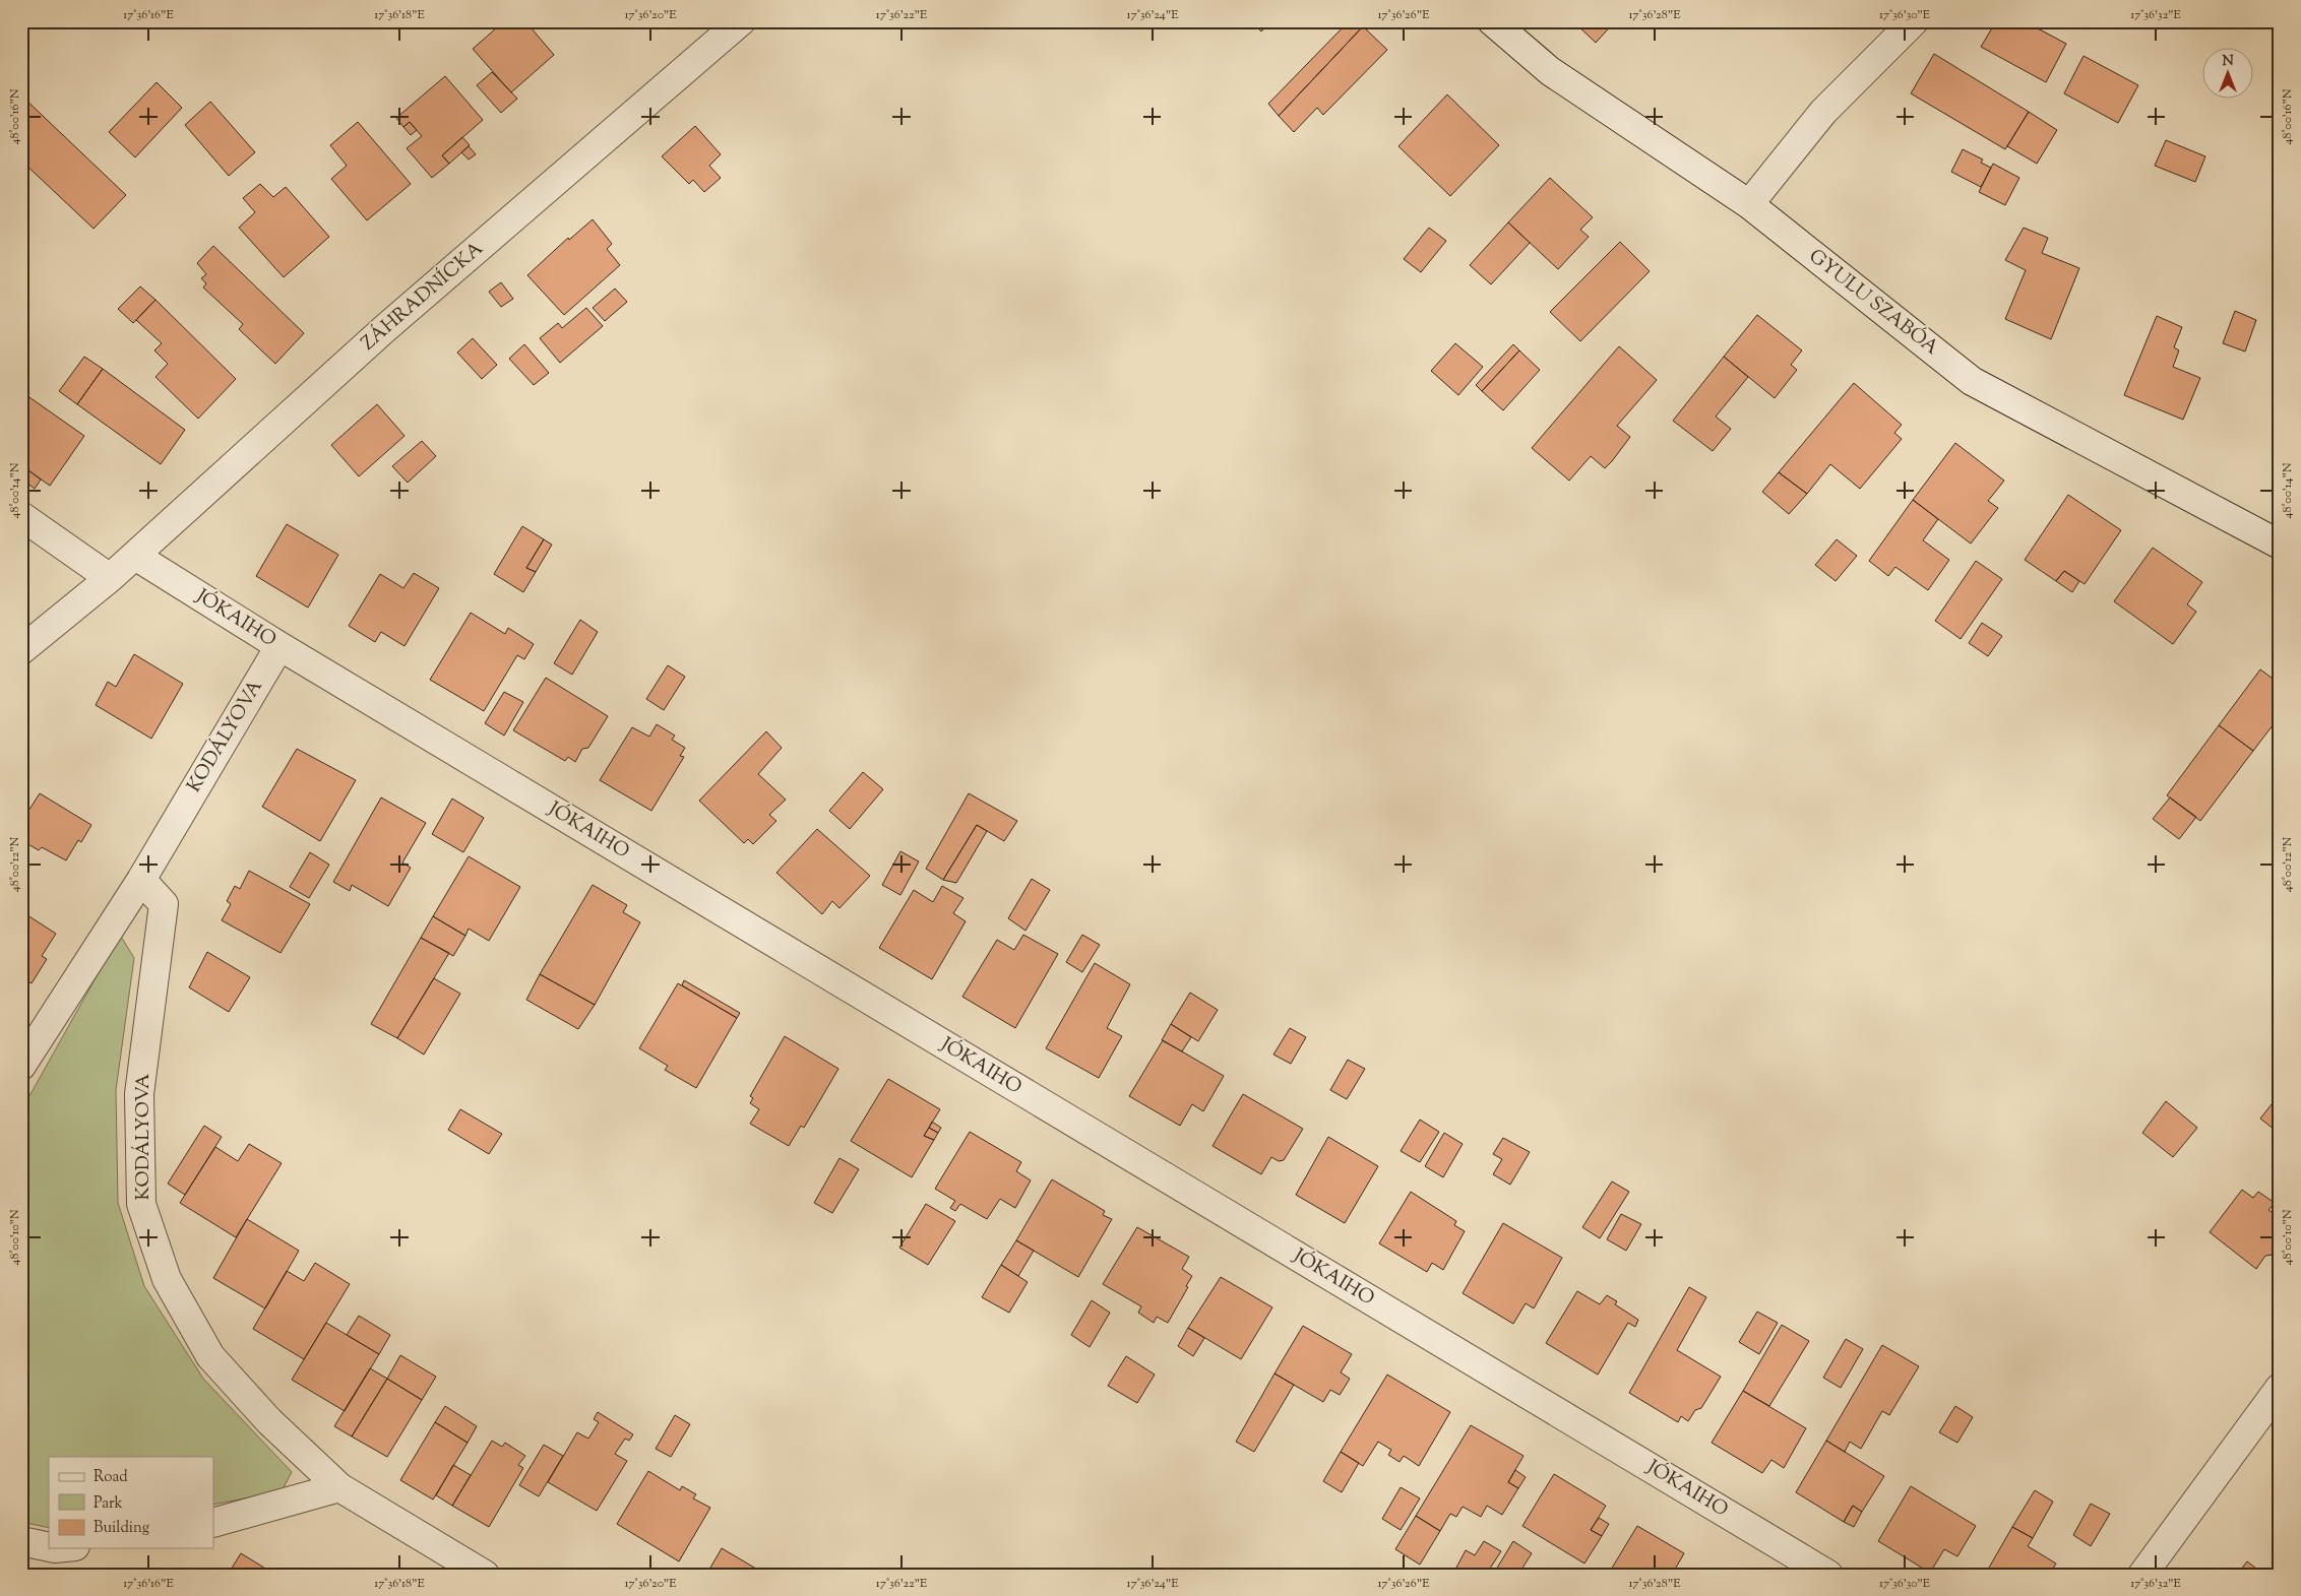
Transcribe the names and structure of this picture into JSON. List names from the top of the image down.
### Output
{
  "streets": {
    "street": [
      "ZÁHRADNÍCKA",
      "GYULU SZABÓA",
      "JÓKAIHO",
      "KODÁLYOVA"
    ]
  },
  "crossings": [
    ["ZÁHRADNÍCKA", "JÓKAIHO"],
    ["JÓKAIHO", "KODÁLYOVA"]
  ],
  "legend": ["Road", "Park", "Building"],
  "north": "top",
  "coordinates": [
    "17°36'16\"E",
    "17°36'18\"E",
    "17°36'20\"E",
    "17°36'22\"E",
    "17°36'24\"E",
    "17°36'26\"E",
    "17°36'28\"E",
    "17°36'30\"E",
    "17°36'32\"E",
    "48°00'16\"N",
    "48°00'14\"N",
    "48°00'12\"N",
    "48°00'10\"N"
  ]
}
